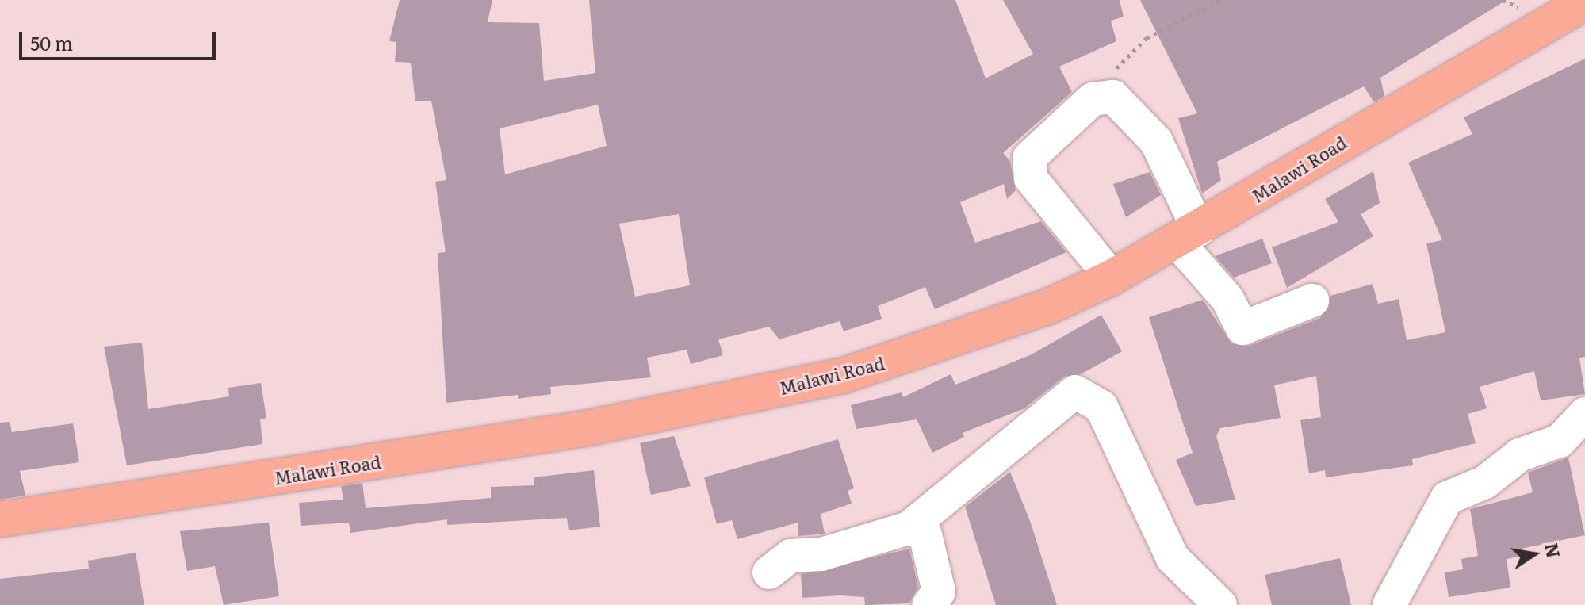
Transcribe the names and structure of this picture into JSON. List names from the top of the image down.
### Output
{
  "streets": {
    "main road": ["Malawi Road"]
  },
  "scale_bar": "50 m",
  "north": "right"
}
